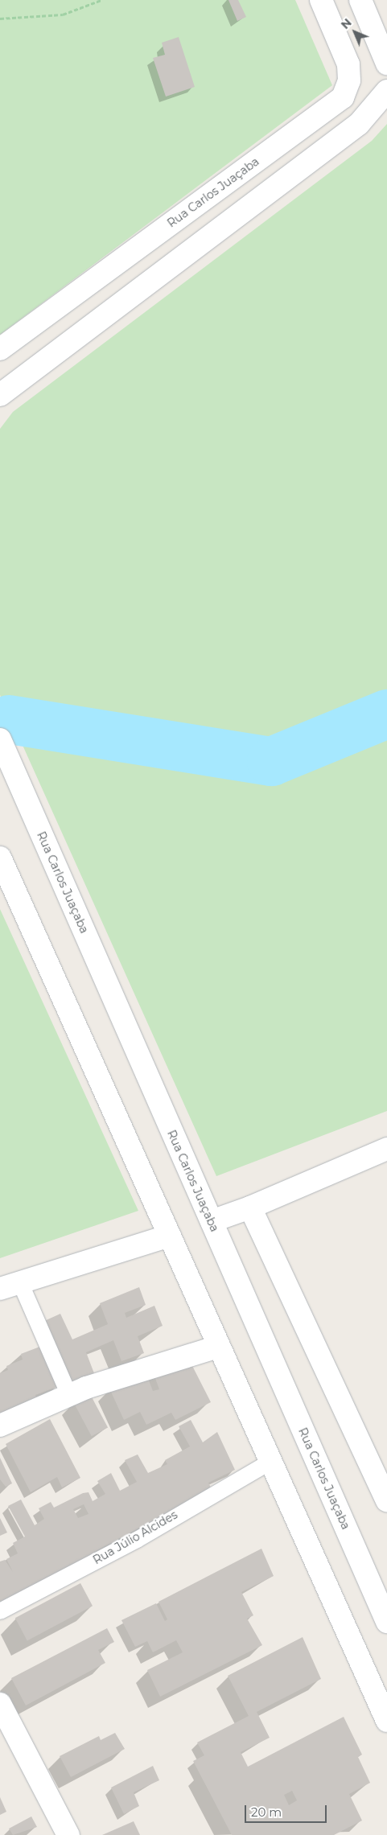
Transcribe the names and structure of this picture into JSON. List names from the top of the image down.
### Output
{
  "streets": {
    "street": ["Rua Carlos Juaçaba"],
    "lane": ["Rua Júlio Alcides"]
  },
  "scale_bar": "20 m",
  "north": "top left"
}
